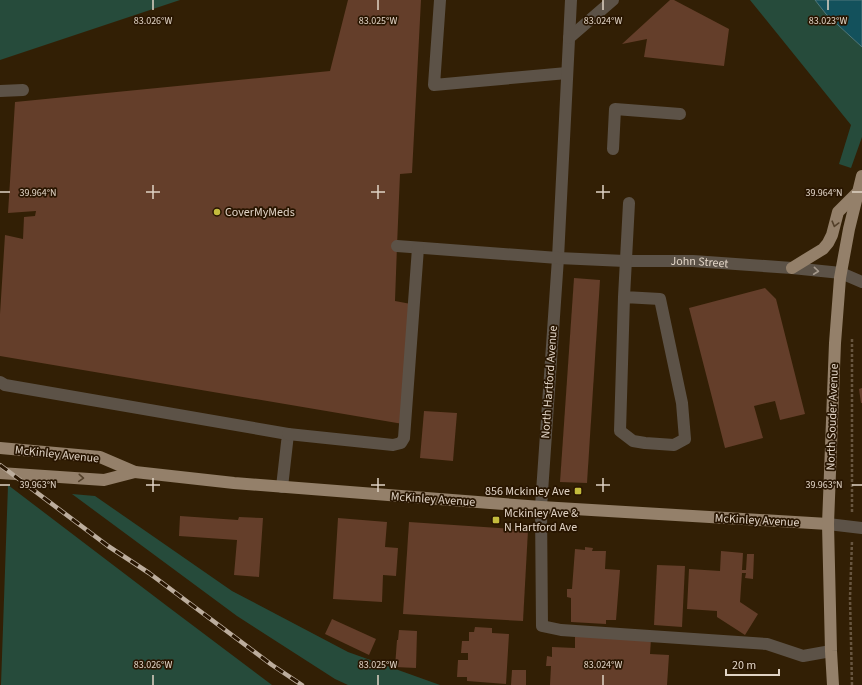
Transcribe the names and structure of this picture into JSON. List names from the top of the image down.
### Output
{
  "streets": {
    "main road": ["North Souder Avenue", "McKinley Avenue"],
    "street": ["John Street", "North Hartford Avenue"]
  },
  "crossings": [
    ["John Street", "North Hartford Avenue"],
    ["John Street", "North Souder Avenue"],
    ["North Hartford Avenue", "North Souder Avenue"],
    ["North Hartford Avenue", "McKinley Avenue"],
    ["North Souder Avenue", "McKinley Avenue"]
  ],
  "places": {
    "other": ["CoverMyMeds"],
    "transit": ["856 Mckinley Ave", "Mckinley Ave & N Hartford Ave"]
  },
  "scale_bar": "20 m",
  "coordinates": [
    "83.026°W",
    "83.025°W",
    "83.024°W",
    "83.023°W",
    "39.964°N",
    "39.963°N"
  ]
}
